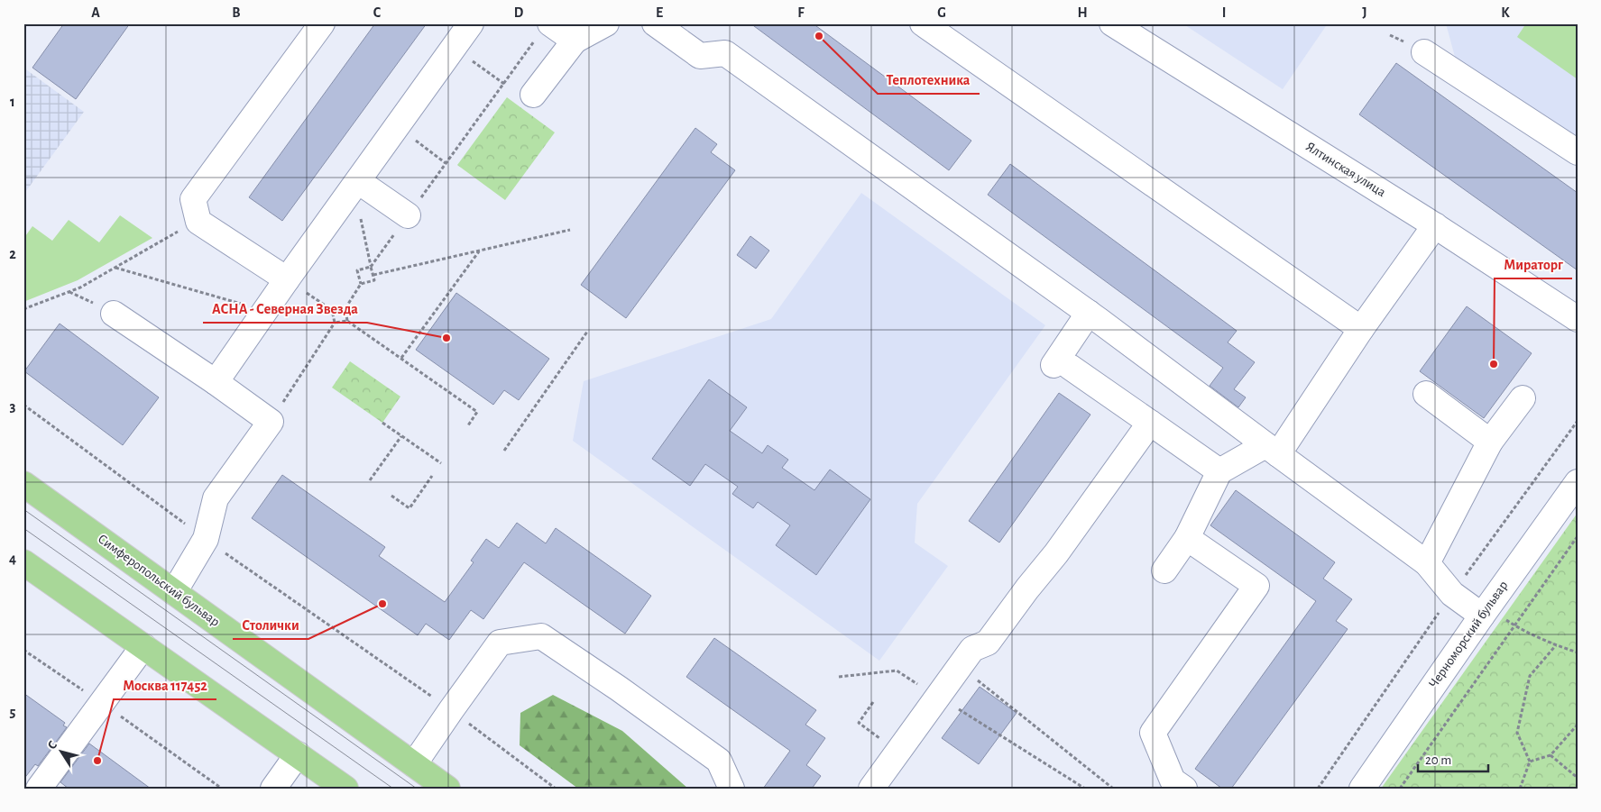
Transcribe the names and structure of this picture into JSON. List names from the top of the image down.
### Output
{
  "streets": {
    "main road": ["Симферопольский бульвар"],
    "street": ["Ялтинская улица", "Черноморский бульвар"]
  },
  "places": [
    "Теплотехника",
    "АСНА - Северная Звезда",
    "Мираторг",
    "Столички",
    "Москва 117452"
  ],
  "scale_bar": "20 m",
  "north": "top left",
  "grid": {
    "columns": [
      "A",
      "B",
      "C",
      "D",
      "E",
      "F",
      "G",
      "H",
      "I",
      "J",
      "K"
    ],
    "rows": [
      "1",
      "2",
      "3",
      "4",
      "5"
    ]
  }
}
